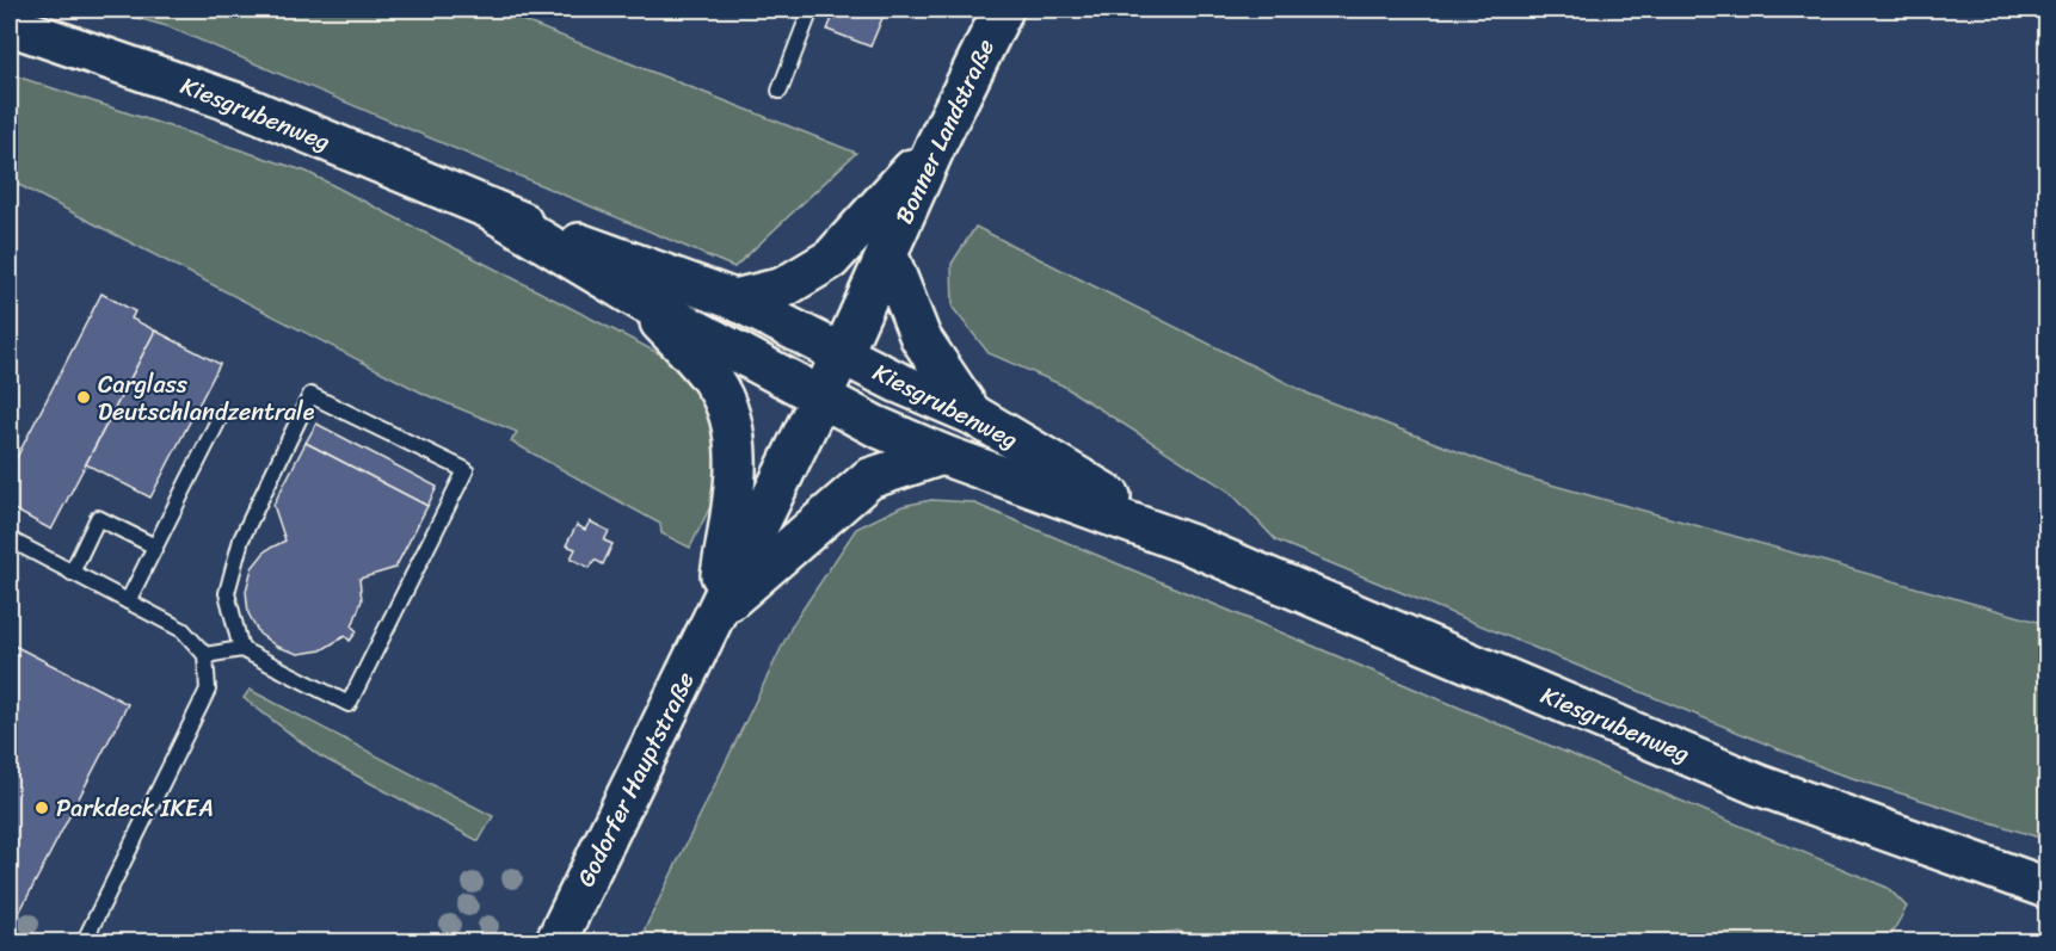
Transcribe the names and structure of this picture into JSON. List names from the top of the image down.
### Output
{
  "streets": {
    "main road": ["Kiesgrubenweg", "Bonner Landstraße", "Godorfer Hauptstraße"]
  },
  "crossings": [
    ["Kiesgrubenweg", "Bonner Landstraße"],
    ["Kiesgrubenweg", "Godorfer Hauptstraße"],
    ["Bonner Landstraße", "Godorfer Hauptstraße"]
  ],
  "places": ["Carglass Deutschlandzentrale", "Parkdeck IKEA"]
}
